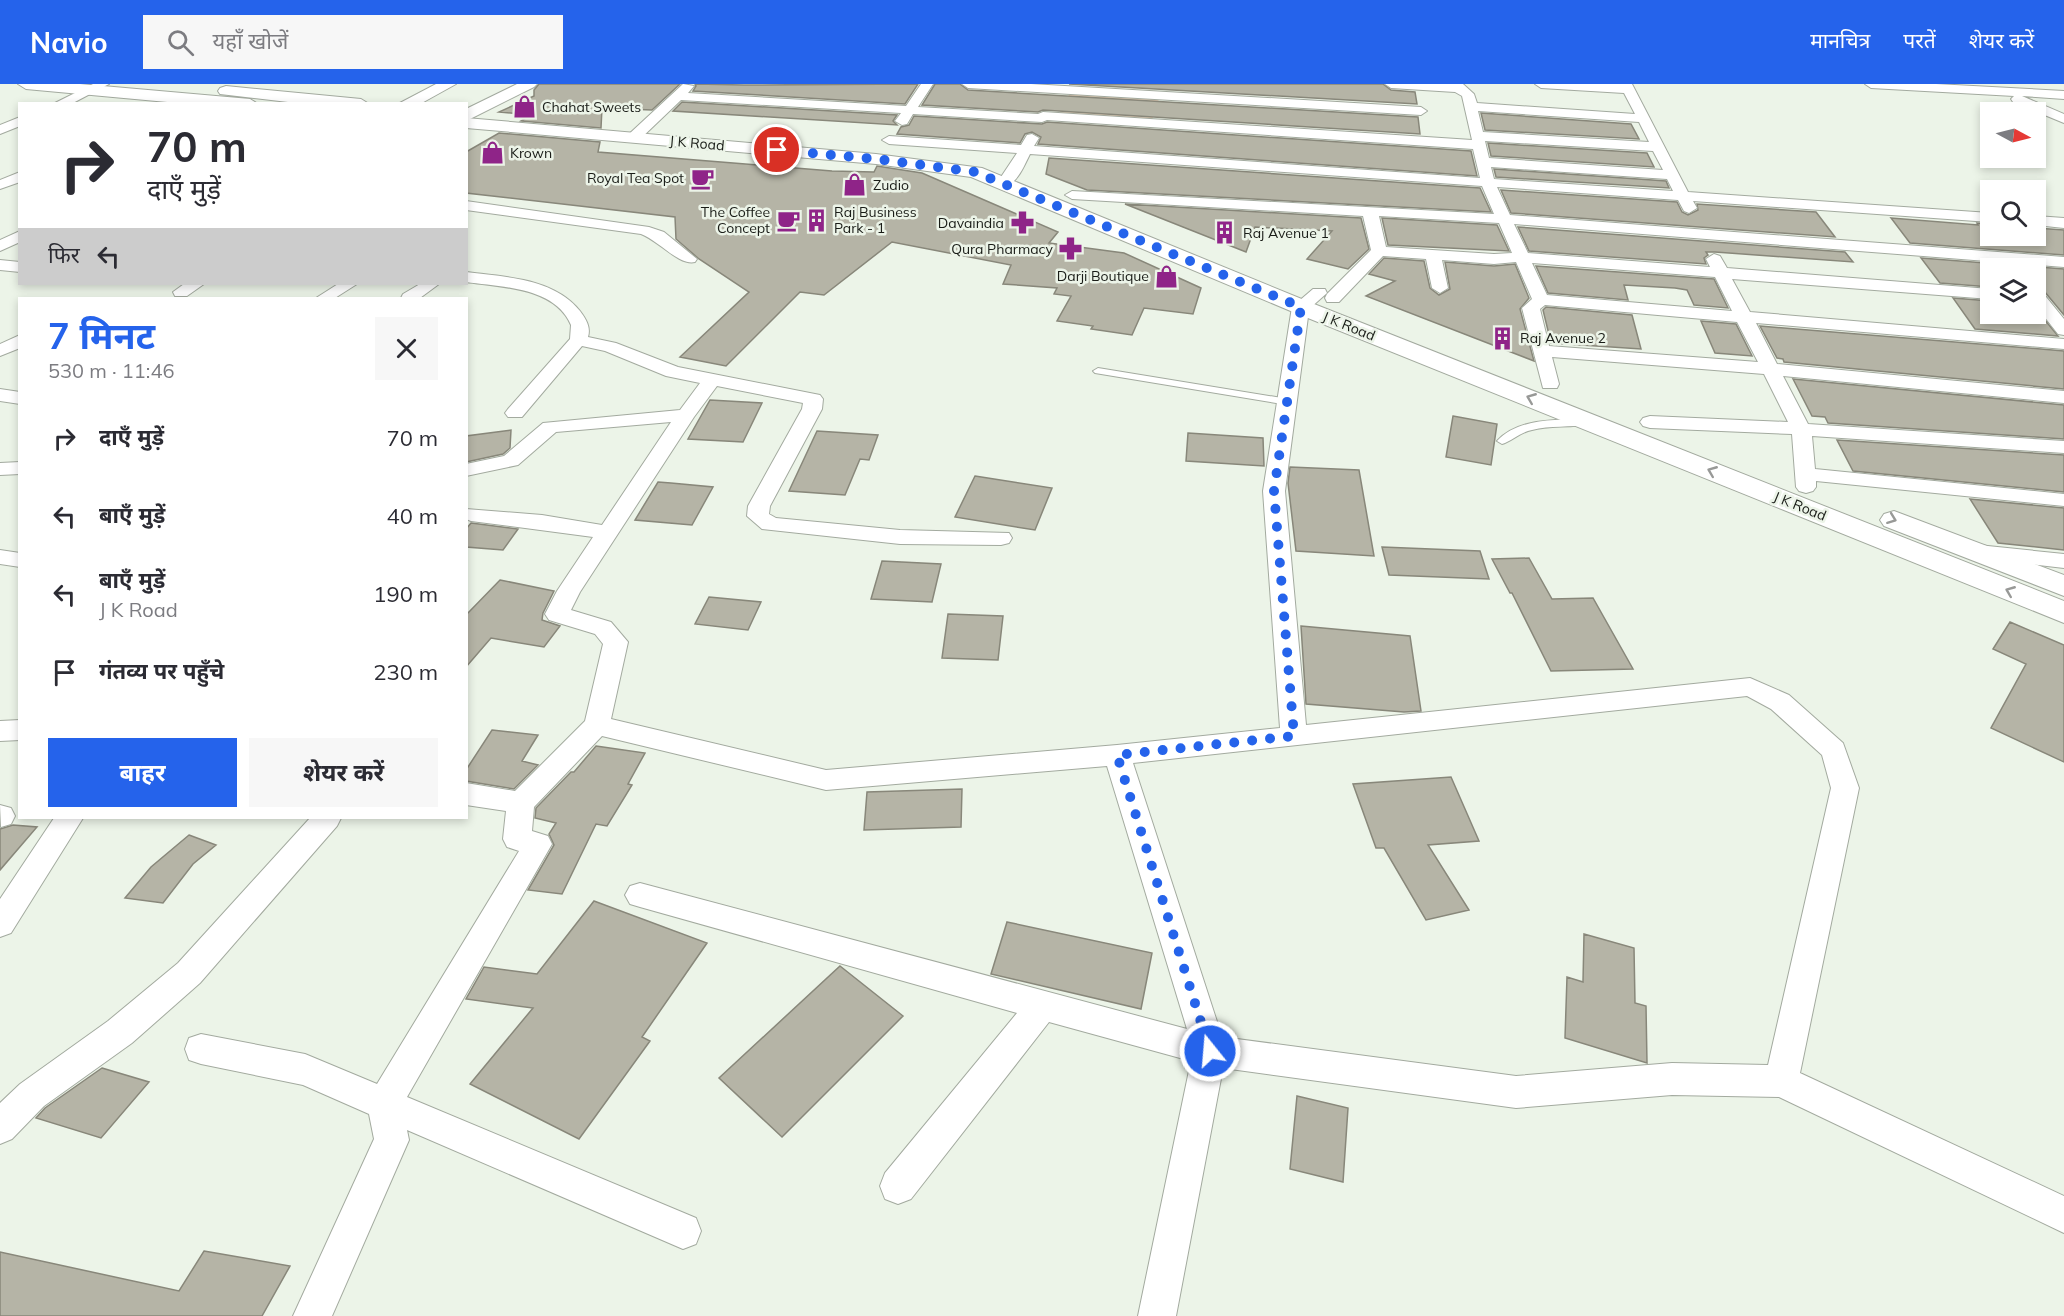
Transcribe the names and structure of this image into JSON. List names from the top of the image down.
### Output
{
  "streets": {
    "main road": ["J K Road"]
  },
  "places": {
    "shop": [
      "Chahat Sweets",
      "Krown",
      "Zudio",
      "Darji Boutique"
    ],
    "cafe": ["Royal Tea Spot", "The Coffee Concept"],
    "building": ["Raj Business Park - 1", "Raj Avenue 1", "Raj Avenue 2"],
    "pharmacy": ["Davaindia", "Qura Pharmacy"]
  },
  "north": "right",
  "page": {
    "header": "Navio",
    "search": "यहाँ खोजें",
    "nav": ["मानचित्र", "परतें", "शेयर करें"],
    "turn": ["70 m", "दाएँ मुड़ें"],
    "then": "फिर",
    "heading": ["7 मिनट", "530 m · 11:46"],
    "list": [
      {
        "name": "दाएँ मुड़ें",
        "value": "70 m"
      },
      {
        "name": "बाएँ मुड़ें",
        "value": "40 m"
      },
      {
        "name": "बाएँ मुड़ें",
        "note": "J K Road",
        "value": "190 m"
      },
      {
        "name": "गंतव्य पर पहुँचे",
        "value": "230 m"
      }
    ],
    "buttons": ["बाहर", "शेयर करें"]
  }
}
